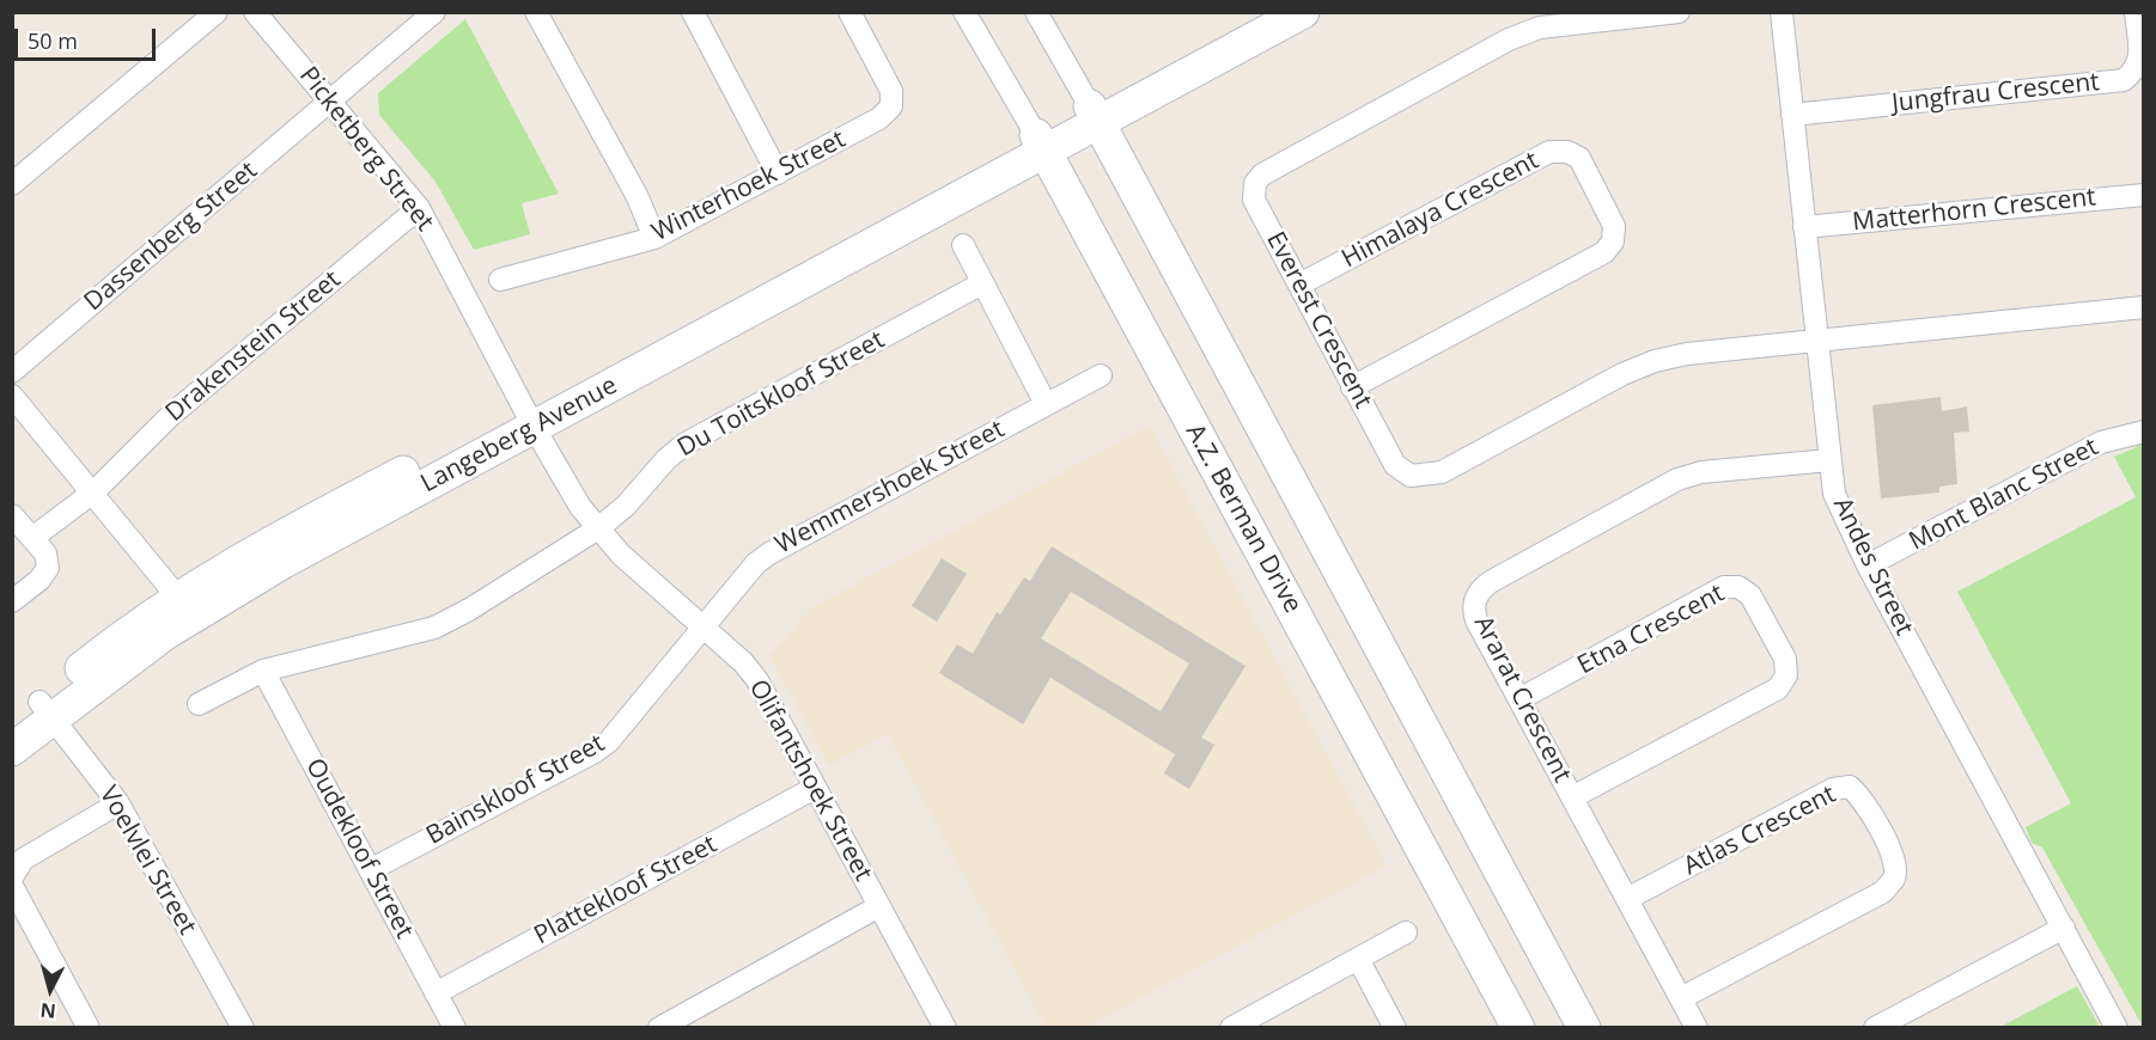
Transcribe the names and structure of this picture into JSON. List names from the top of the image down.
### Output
{
  "streets": {
    "street": [
      "Jungfrau Crescent",
      "Picketberg Street",
      "Winterhoek Street",
      "Himalaya Crescent",
      "Matterhorn Crescent",
      "Dassenberg Street",
      "Everest Crescent",
      "Drakenstein Street",
      "Du Toitskloof Street",
      "Langeberg Avenue",
      "Wemmershoek Street",
      "Mont Blanc Street",
      "A.Z. Berman Drive",
      "Andes Street",
      "Etna Crescent",
      "Ararat Crescent",
      "Olifantshoek Street",
      "Bainskloof Street",
      "Atlas Crescent",
      "Oudekloof Street",
      "Voelvlei Street",
      "Plattekloof Street"
    ]
  },
  "crossings": [
    ["Jungfrau Crescent", "Andes Street"],
    ["Picketberg Street", "Dassenberg Street"],
    ["Picketberg Street", "Drakenstein Street"],
    ["Picketberg Street", "Langeberg Avenue"],
    ["Picketberg Street", "Olifantshoek Street"],
    ["Himalaya Crescent", "Everest Crescent"],
    ["Matterhorn Crescent", "Andes Street"],
    ["Everest Crescent", "Andes Street"],
    ["Du Toitskloof Street", "Olifantshoek Street"],
    ["Du Toitskloof Street", "Oudekloof Street"],
    ["Langeberg Avenue", "A.Z. Berman Drive"],
    ["Langeberg Avenue", "Olifantshoek Street"],
    ["Langeberg Avenue", "Voelvlei Street"],
    ["Wemmershoek Street", "Olifantshoek Street"],
    ["Wemmershoek Street", "Bainskloof Street"],
    ["Mont Blanc Street", "Andes Street"],
    ["Andes Street", "Ararat Crescent"],
    ["Etna Crescent", "Ararat Crescent"],
    ["Ararat Crescent", "Atlas Crescent"],
    ["Olifantshoek Street", "Bainskloof Street"],
    ["Olifantshoek Street", "Plattekloof Street"],
    ["Bainskloof Street", "Oudekloof Street"],
    ["Oudekloof Street", "Plattekloof Street"]
  ],
  "scale_bar": "50 m",
  "north": "bottom"
}
